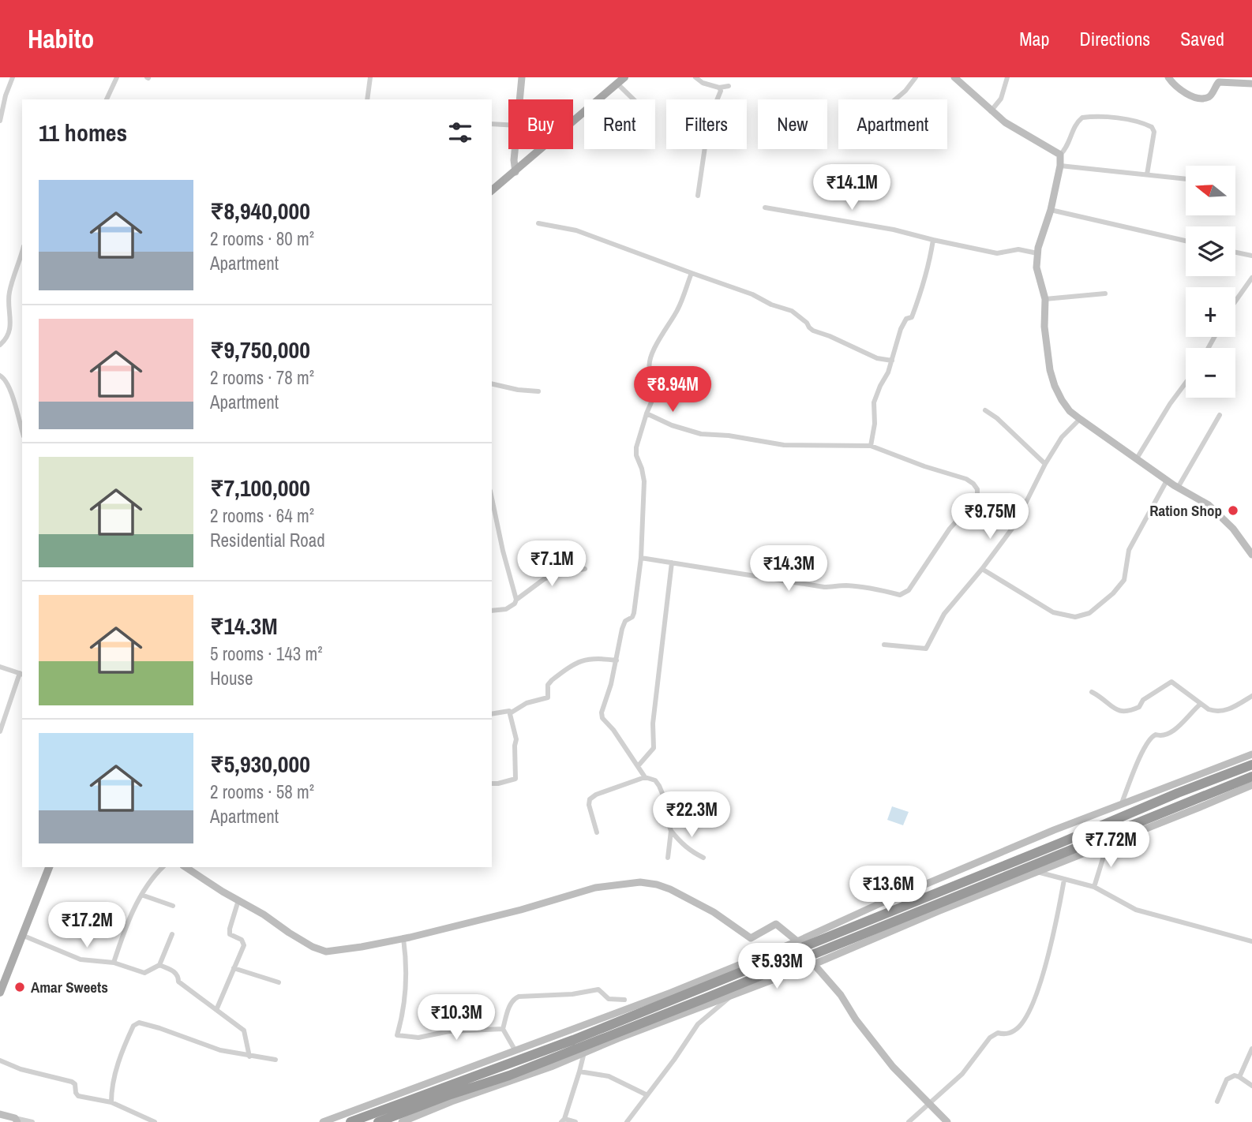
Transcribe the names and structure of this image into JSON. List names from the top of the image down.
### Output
{
  "places": ["Ration Shop", "Amar Sweets"],
  "north": "left",
  "page": {
    "header": "Habito",
    "nav": ["Map", "Directions", "Saved"],
    "chip": [
      "Buy",
      "Rent",
      "Filters",
      "New",
      "Apartment"
    ],
    "heading": "11 homes",
    "price": [
      "₹14.1M",
      "₹8.94M",
      "₹9.75M",
      "₹7.1M",
      "₹14.3M",
      "₹22.3M",
      "₹7.72M",
      "₹13.6M",
      "₹17.2M",
      "₹5.93M",
      "₹10.3M"
    ],
    "map_buttons": ["+", "−"],
    "list": [
      {
        "name": "₹8,940,000",
        "note": "2 rooms · 80 m² · Apartment"
      },
      {
        "name": "₹9,750,000",
        "note": "2 rooms · 78 m² · Apartment"
      },
      {
        "name": "₹7,100,000",
        "note": "2 rooms · 64 m² · Residential Road"
      },
      {
        "name": "₹14.3M",
        "note": "5 rooms · 143 m² · House"
      },
      {
        "name": "₹5,930,000",
        "note": "2 rooms · 58 m² · Apartment"
      }
    ]
  }
}
